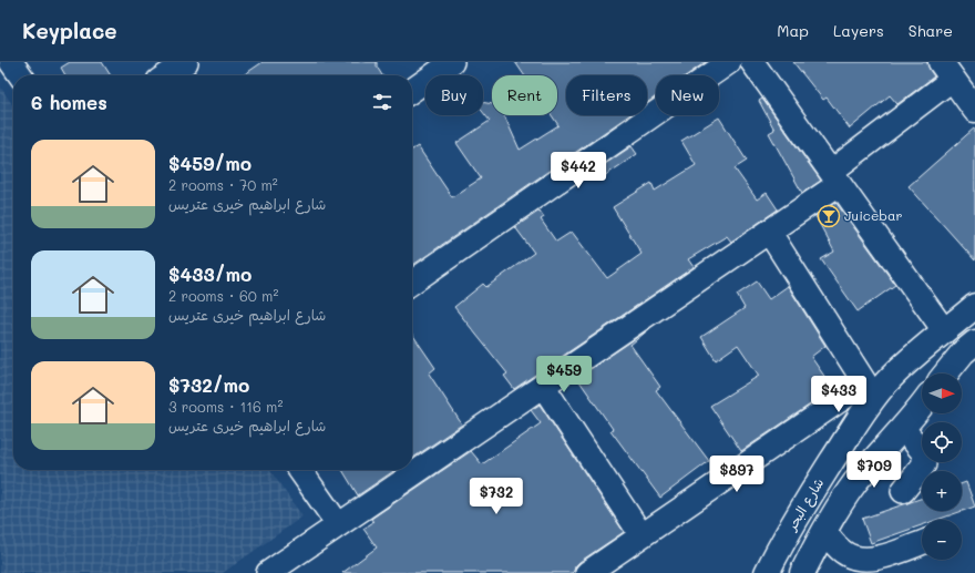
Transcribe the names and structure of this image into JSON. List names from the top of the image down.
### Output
{
  "streets": {
    "main road": ["شارع البحر"]
  },
  "places": {
    "bar": ["Juicebar"]
  },
  "north": "right",
  "page": {
    "header": "Keyplace",
    "nav": ["Map", "Layers", "Share"],
    "chip": [
      "Buy",
      "Rent",
      "Filters",
      "New"
    ],
    "heading": "6 homes",
    "list": [
      {
        "name": "$459/mo",
        "note": "2 rooms · 70 m² · شارع ابراهيم خيرى عتريس"
      },
      {
        "name": "$433/mo",
        "note": "2 rooms · 60 m² · شارع ابراهيم خيرى عتريس"
      },
      {
        "name": "$732/mo",
        "note": "3 rooms · 116 m² · شارع ابراهيم خيرى عتريس"
      }
    ],
    "price": [
      "$442",
      "$459",
      "$433",
      "$709",
      "$897",
      "$732"
    ],
    "map_buttons": ["+", "−"]
  }
}
